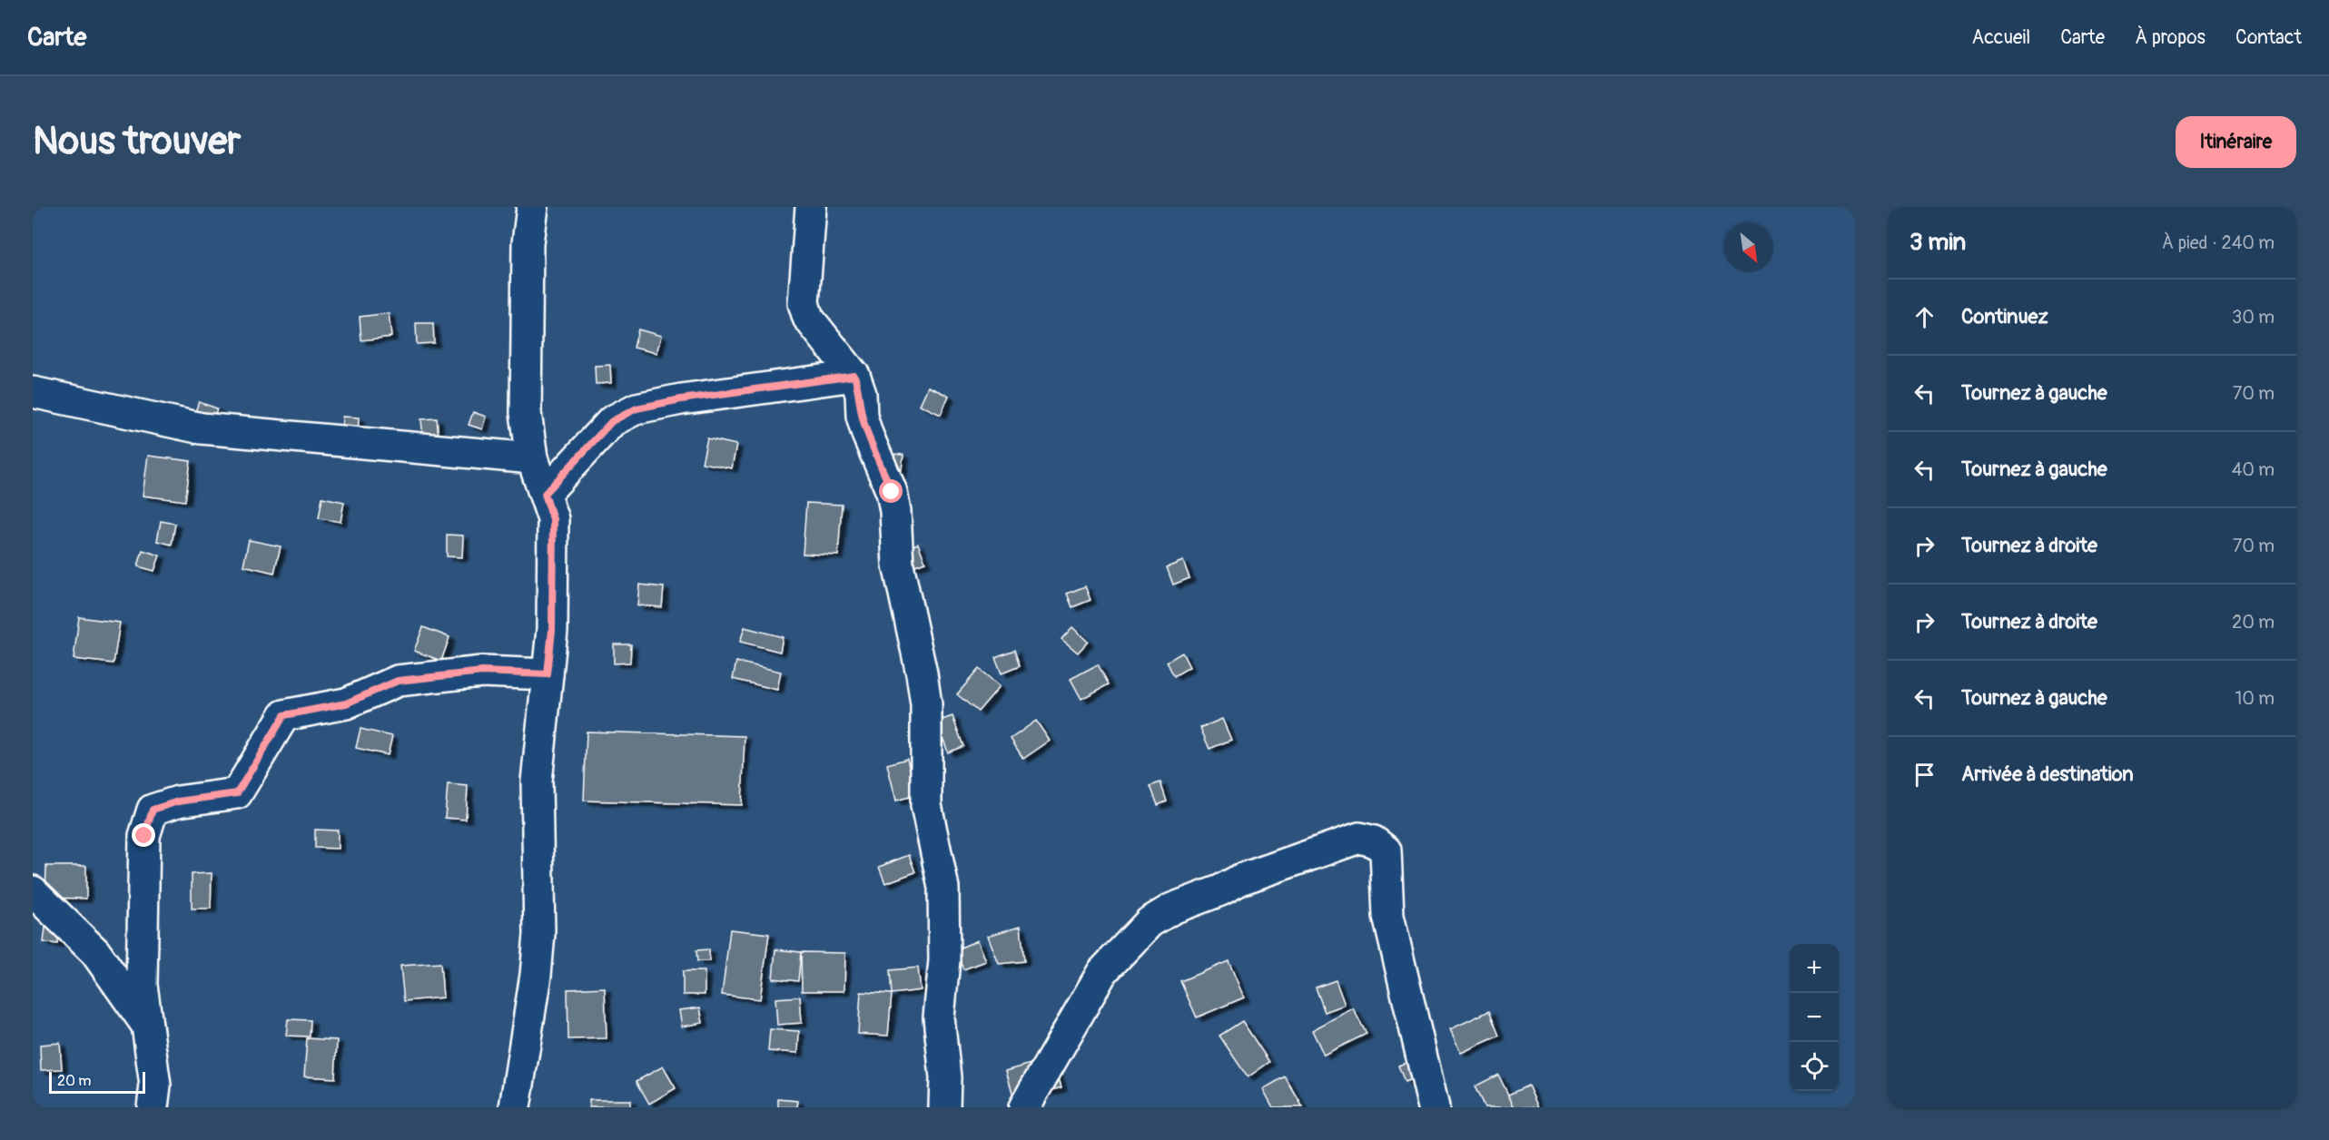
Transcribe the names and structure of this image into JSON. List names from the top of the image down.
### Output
{
  "scale_bar": "20 m",
  "north": "bottom right",
  "page": {
    "header": "Carte",
    "nav": [
      "Accueil",
      "Carte",
      "À propos",
      "Contact"
    ],
    "buttons": "Itinéraire",
    "title": "Nous trouver",
    "heading": ["3 min", "À pied · 240 m"],
    "list": [
      ["Continuez", "30 m"],
      ["Tournez à gauche", "70 m"],
      ["Tournez à gauche", "40 m"],
      ["Tournez à droite", "70 m"],
      ["Tournez à droite", "20 m"],
      ["Tournez à gauche", "10 m"],
      "Arrivée à destination"
    ],
    "map_buttons": ["+", "−"],
    "scale": "20 m"
  }
}
